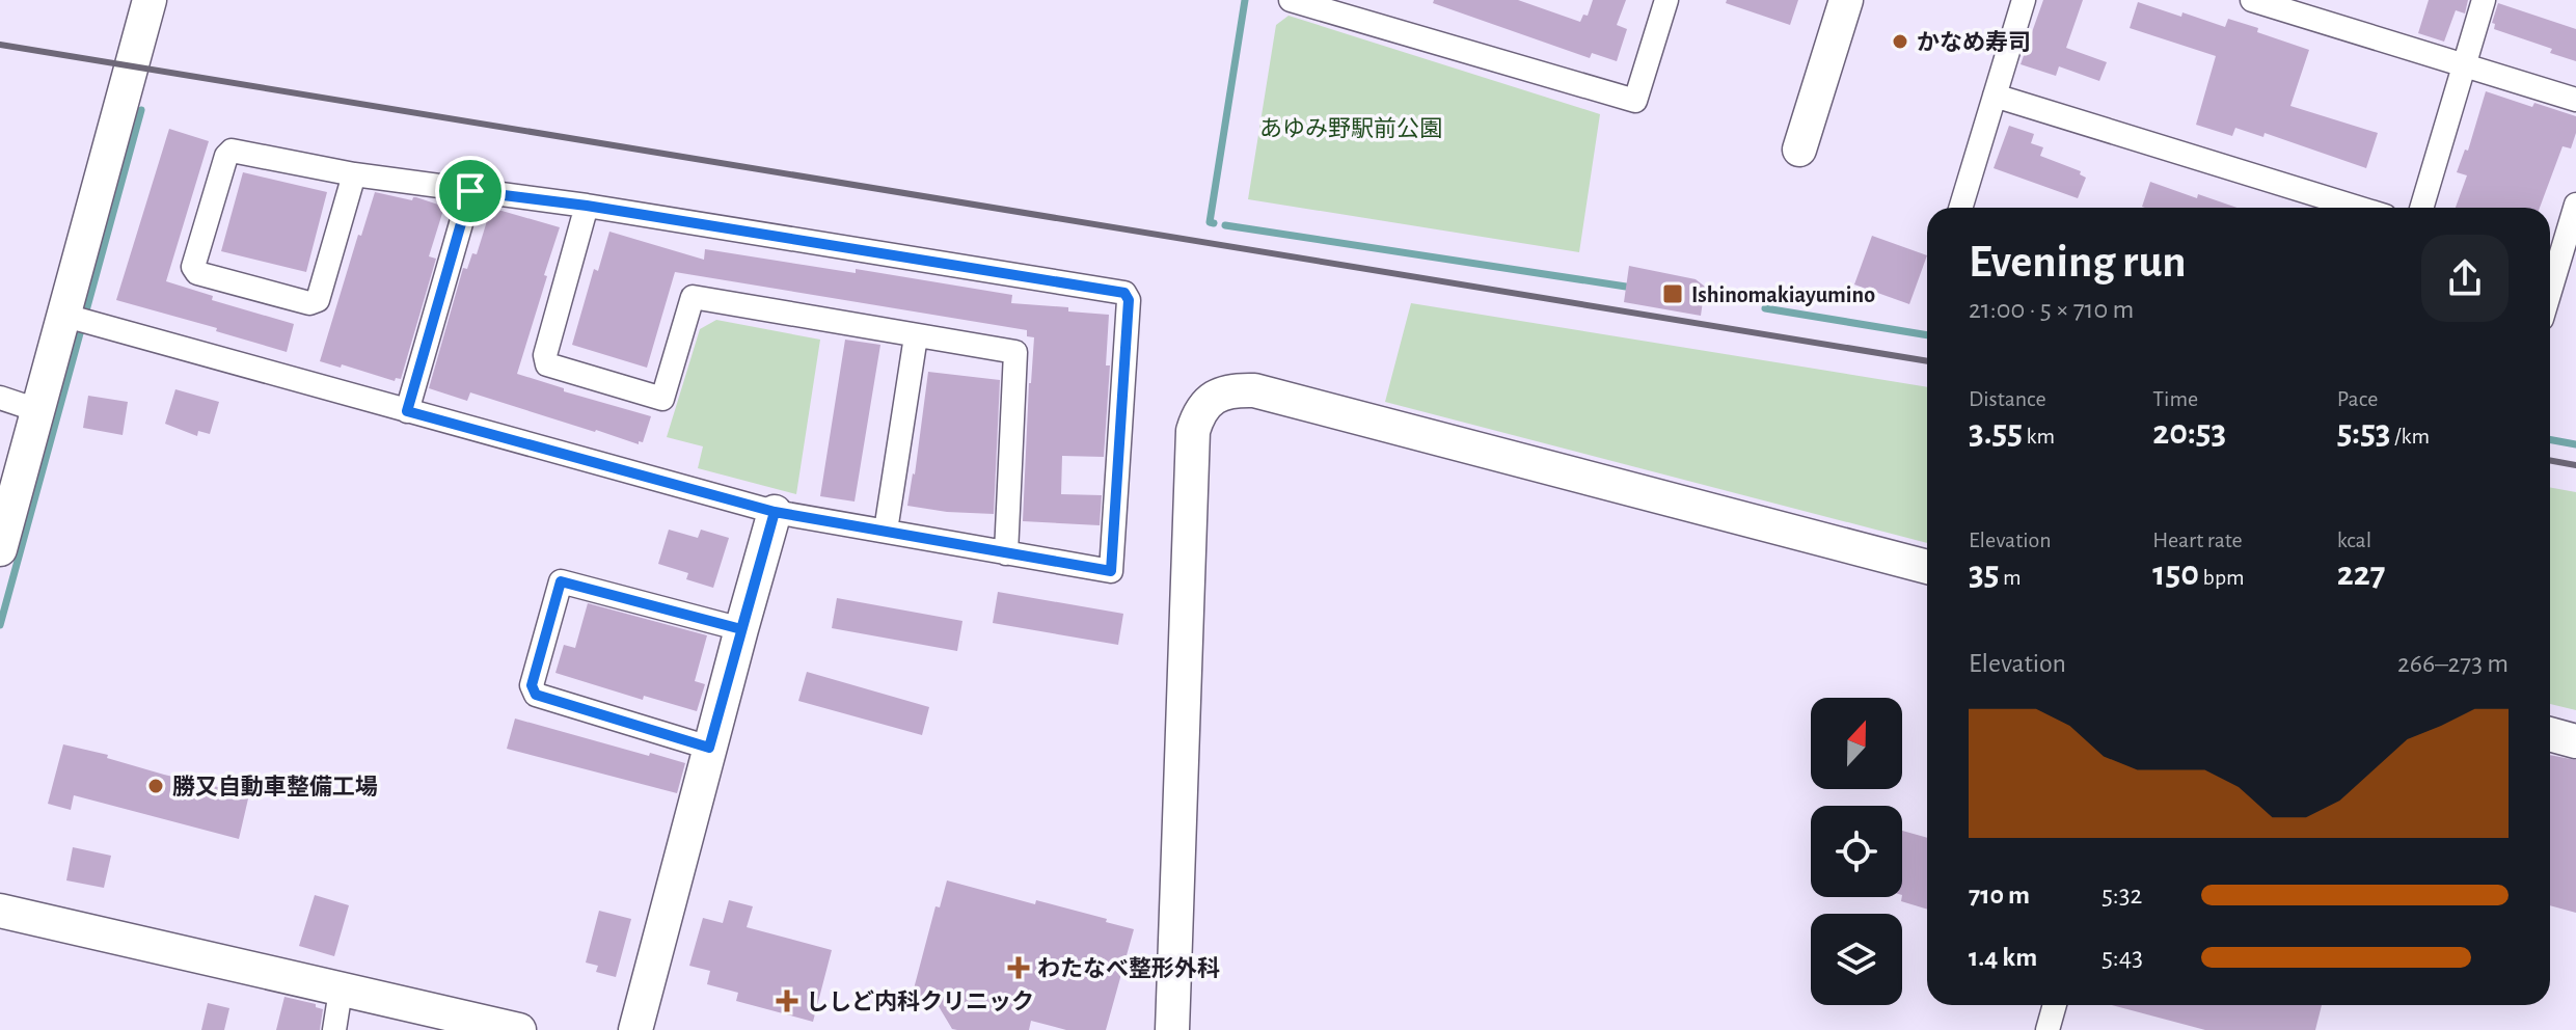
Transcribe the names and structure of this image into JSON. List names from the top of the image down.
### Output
{
  "parks": ["あゆみ野駅前公園"],
  "places": {
    "other": ["かなめ寿司", "勝又自動車整備工場"],
    "transit": ["Ishinomakiayumino"],
    "health": ["わたなべ整形外科", "ししど内科クリニック"]
  },
  "north": "top",
  "page": {
    "heading": ["Evening run", "21:00 · 5 × 710 m"],
    "stats": [
      ["Distance", "3.55 km"],
      ["Time", "20:53"],
      ["Pace", "5:53 /km"],
      ["Elevation", "35 m"],
      ["Heart rate", "150 bpm"],
      ["kcal", "227"]
    ],
    "chart": ["Elevation", "266–273 m"],
    "list": [
      {
        "name": "710 m",
        "note": "5:32"
      },
      {
        "name": "1.4 km",
        "note": "5:43"
      }
    ]
  }
}
